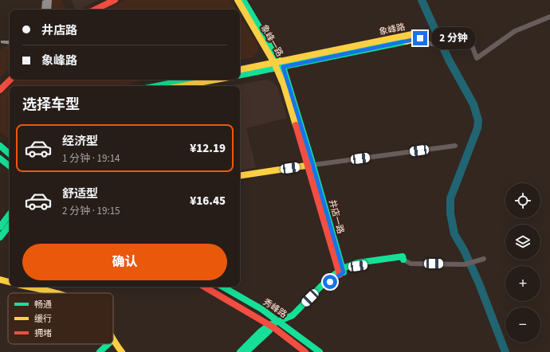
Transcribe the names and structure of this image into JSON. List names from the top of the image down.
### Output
{
  "streets": {
    "main road": [
      "象峰路",
      "象峰一路",
      "井店一路",
      "秀峰路"
    ]
  },
  "crossings": [
    ["象峰路", "象峰一路"],
    ["象峰一路", "井店一路"]
  ],
  "legend": ["畅通", "缓行", "拥堵"],
  "page": {
    "banner": ["井店路", "象峰路"],
    "bubble": "2 分钟",
    "heading": "选择车型",
    "list": [
      {
        "name": "经济型",
        "note": "1 分钟 · 19:14",
        "value": "¥12.19"
      },
      {
        "name": "舒适型",
        "note": "2 分钟 · 19:15",
        "value": "¥16.45"
      }
    ],
    "map_buttons": ["+", "−"],
    "buttons": "确认"
  }
}
